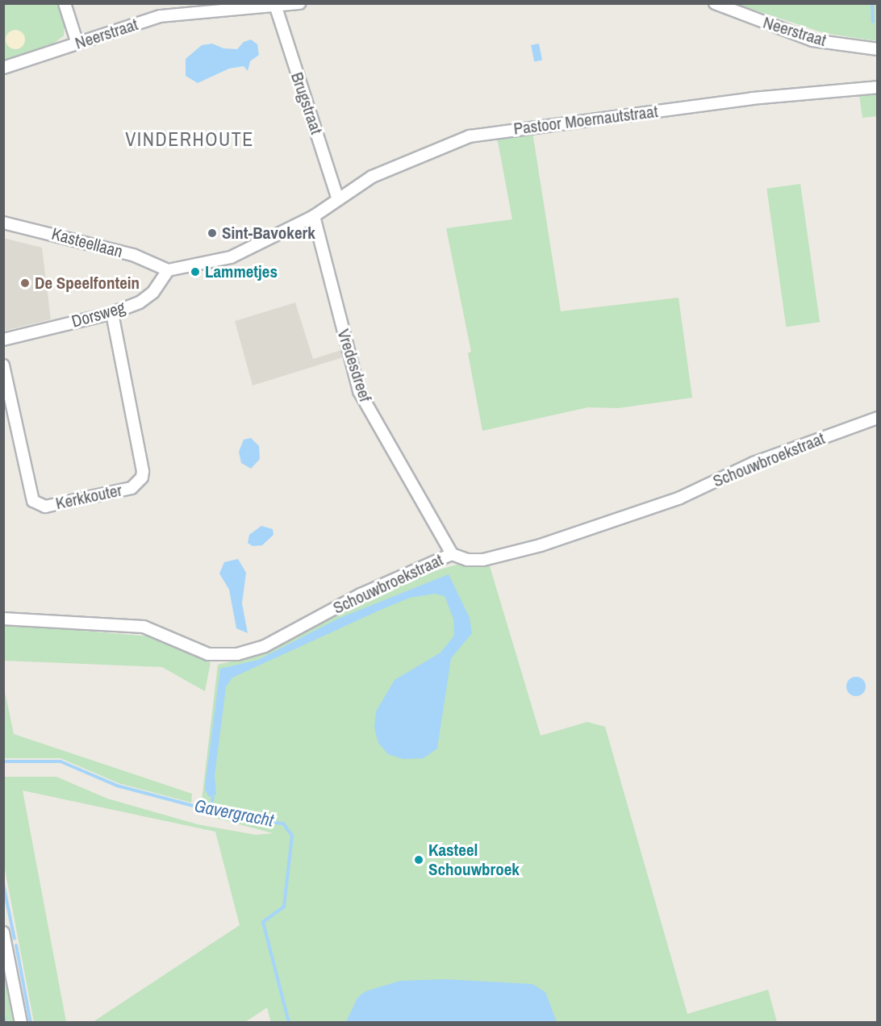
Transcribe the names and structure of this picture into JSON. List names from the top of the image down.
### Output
{
  "streets": {
    "street": [
      "Neerstraat",
      "Brugstraat",
      "Pastoor Moernautstraat",
      "Kasteellaan",
      "Dorsweg",
      "Vredesdreef",
      "Schouwbroekstraat",
      "Kerkkouter"
    ]
  },
  "crossings": [
    ["Neerstraat", "Brugstraat"],
    ["Brugstraat", "Pastoor Moernautstraat"],
    ["Pastoor Moernautstraat", "Vredesdreef"],
    ["Kasteellaan", "Dorsweg"],
    ["Dorsweg", "Kerkkouter"],
    ["Vredesdreef", "Schouwbroekstraat"]
  ],
  "districts": ["VINDERHOUTE"],
  "water": ["Gavergracht"],
  "places": [
    "Sint-Bavokerk",
    "Lammetjes",
    "De Speelfontein",
    "Kasteel Schouwbroek"
  ]
}
